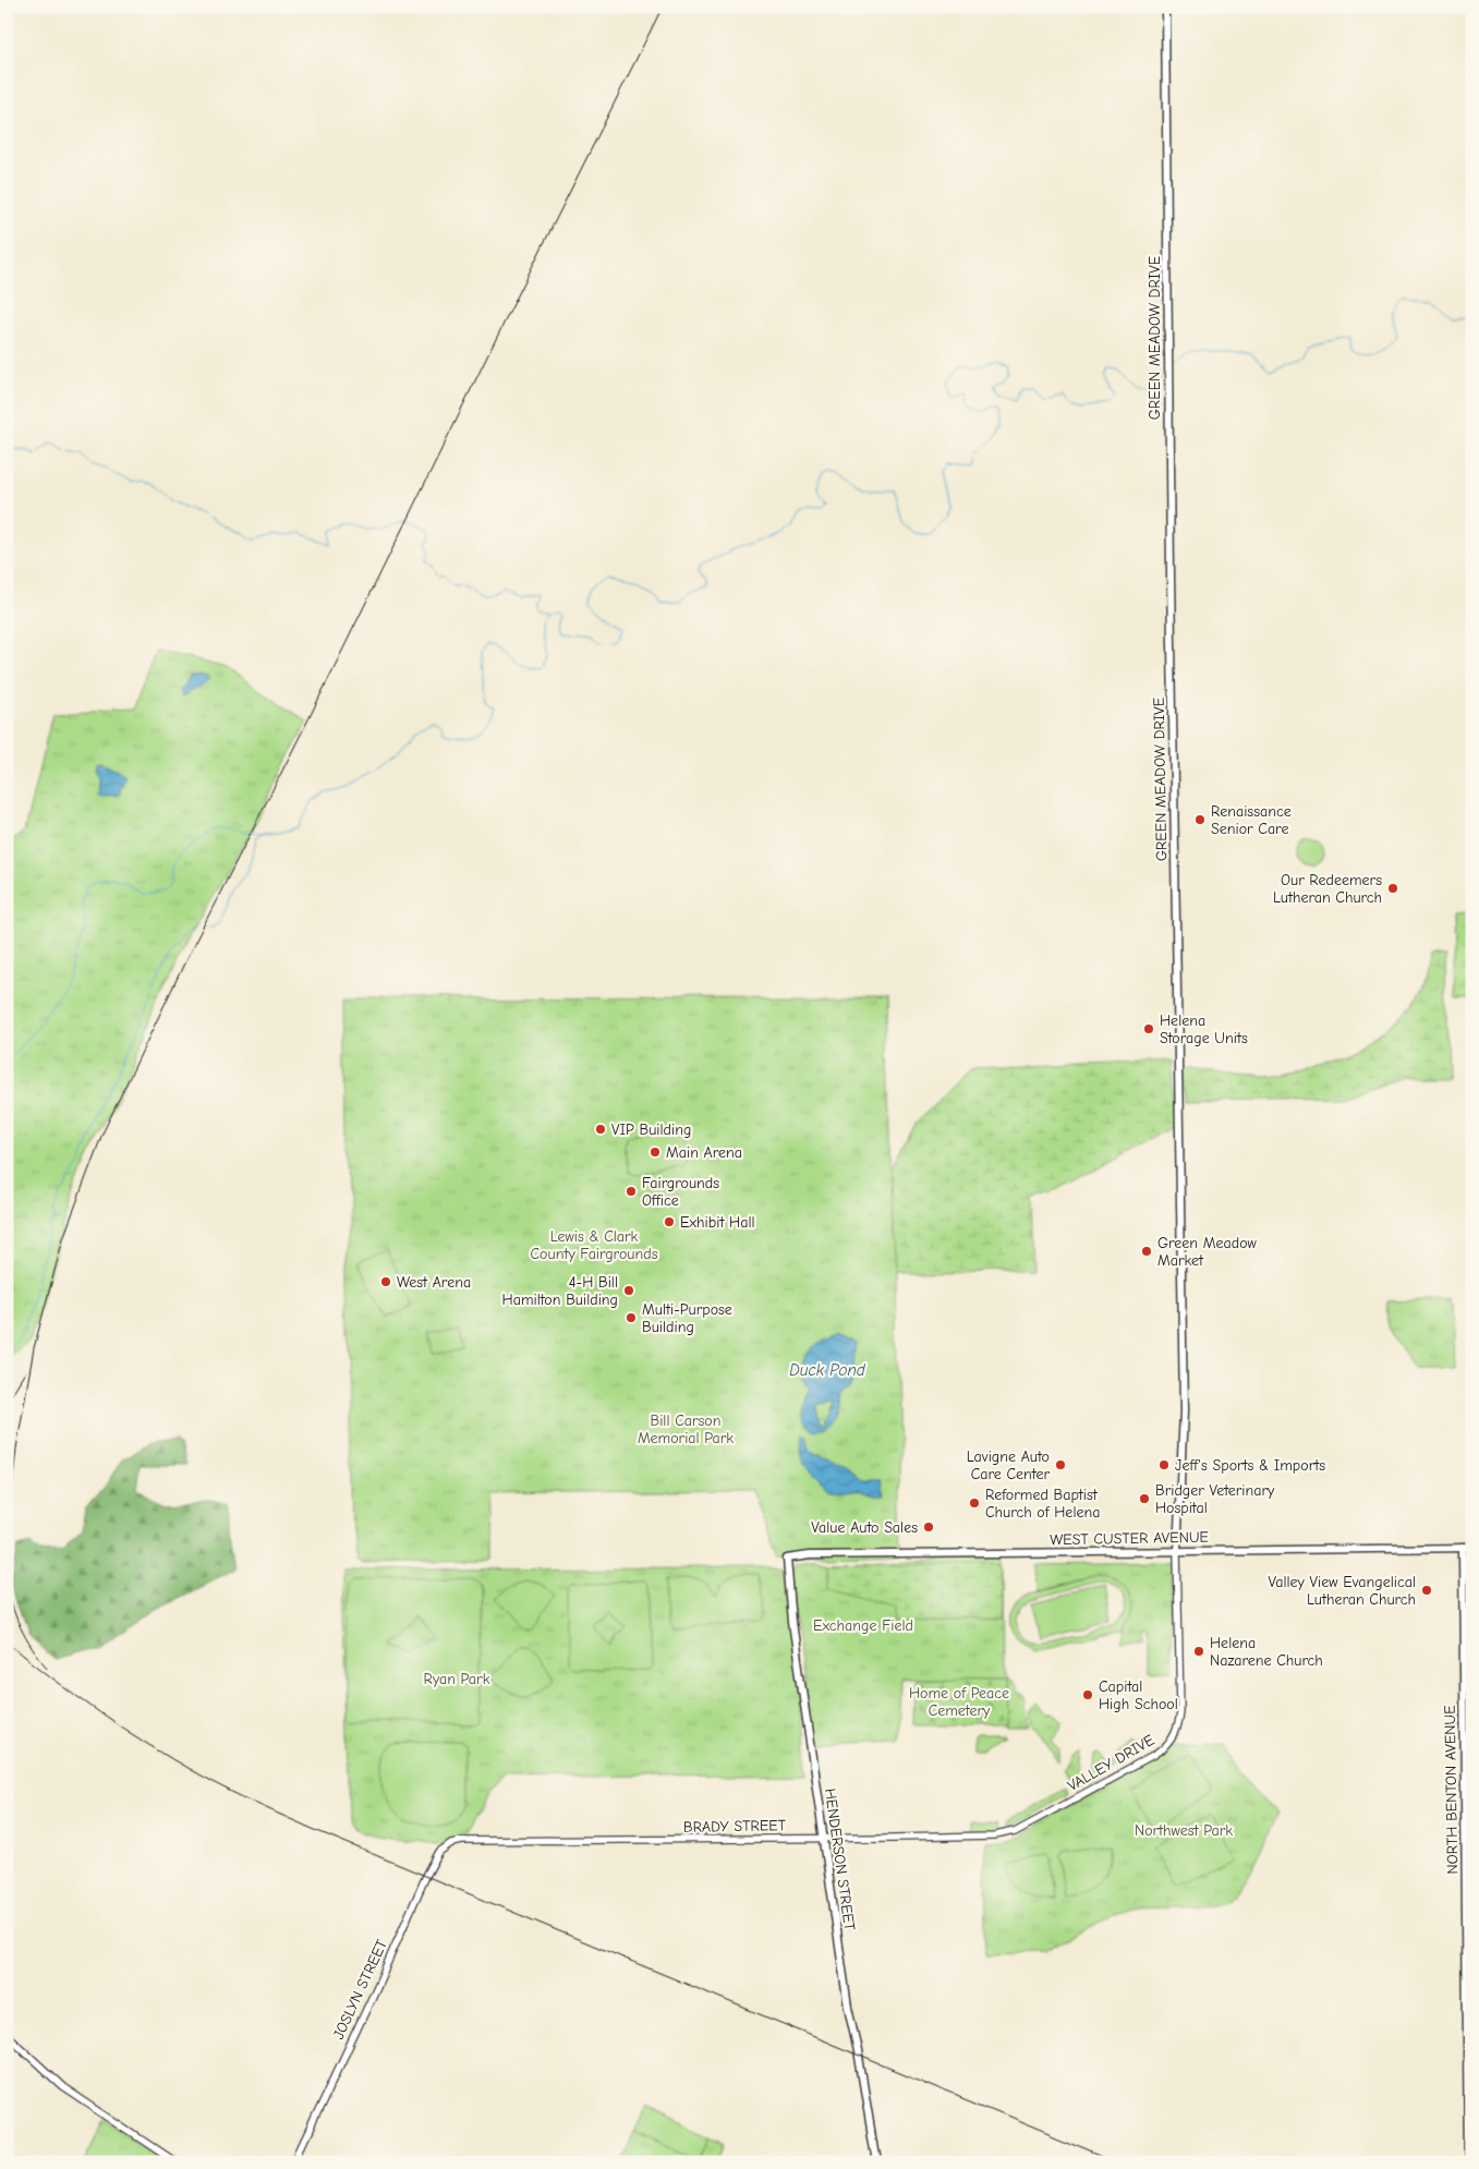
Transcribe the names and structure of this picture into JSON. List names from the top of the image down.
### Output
{
  "streets": {
    "main road": [
      "GREEN MEADOW DRIVE",
      "WEST CUSTER AVENUE",
      "NORTH BENTON AVENUE",
      "HENDERSON STREET"
    ],
    "street": ["VALLEY DRIVE", "BRADY STREET", "JOSLYN STREET"]
  },
  "crossings": [
    ["GREEN MEADOW DRIVE", "WEST CUSTER AVENUE"],
    ["GREEN MEADOW DRIVE", "VALLEY DRIVE"],
    ["WEST CUSTER AVENUE", "VALLEY DRIVE"],
    ["WEST CUSTER AVENUE", "NORTH BENTON AVENUE"],
    ["WEST CUSTER AVENUE", "HENDERSON STREET"],
    ["VALLEY DRIVE", "BRADY STREET"],
    ["BRADY STREET", "HENDERSON STREET"],
    ["BRADY STREET", "JOSLYN STREET"]
  ],
  "water": ["Duck Pond"],
  "parks": [
    "Lewis & Clark County Fairgrounds",
    "Bill Carson Memorial Park",
    "Exchange Field",
    "Ryan Park",
    "Home of Peace Cemetery",
    "Northwest Park"
  ],
  "places": [
    "Renaissance Senior Care",
    "Our Redeemers Lutheran Church",
    "Helena Storage Units",
    "VIP Building",
    "Main Arena",
    "Fairgrounds Office",
    "Exhibit Hall",
    "Green Meadow Market",
    "West Arena",
    "4-H Bill Hamilton Building",
    "Multi-Purpose Building",
    "Lavigne Auto Care Center",
    "Jeff's Sports & Imports",
    "Bridger Veterinary Hospital",
    "Reformed Baptist Church of Helena",
    "Value Auto Sales",
    "Valley View Evangelical Lutheran Church",
    "Helena Nazarene Church",
    "Capital High School"
  ]
}
